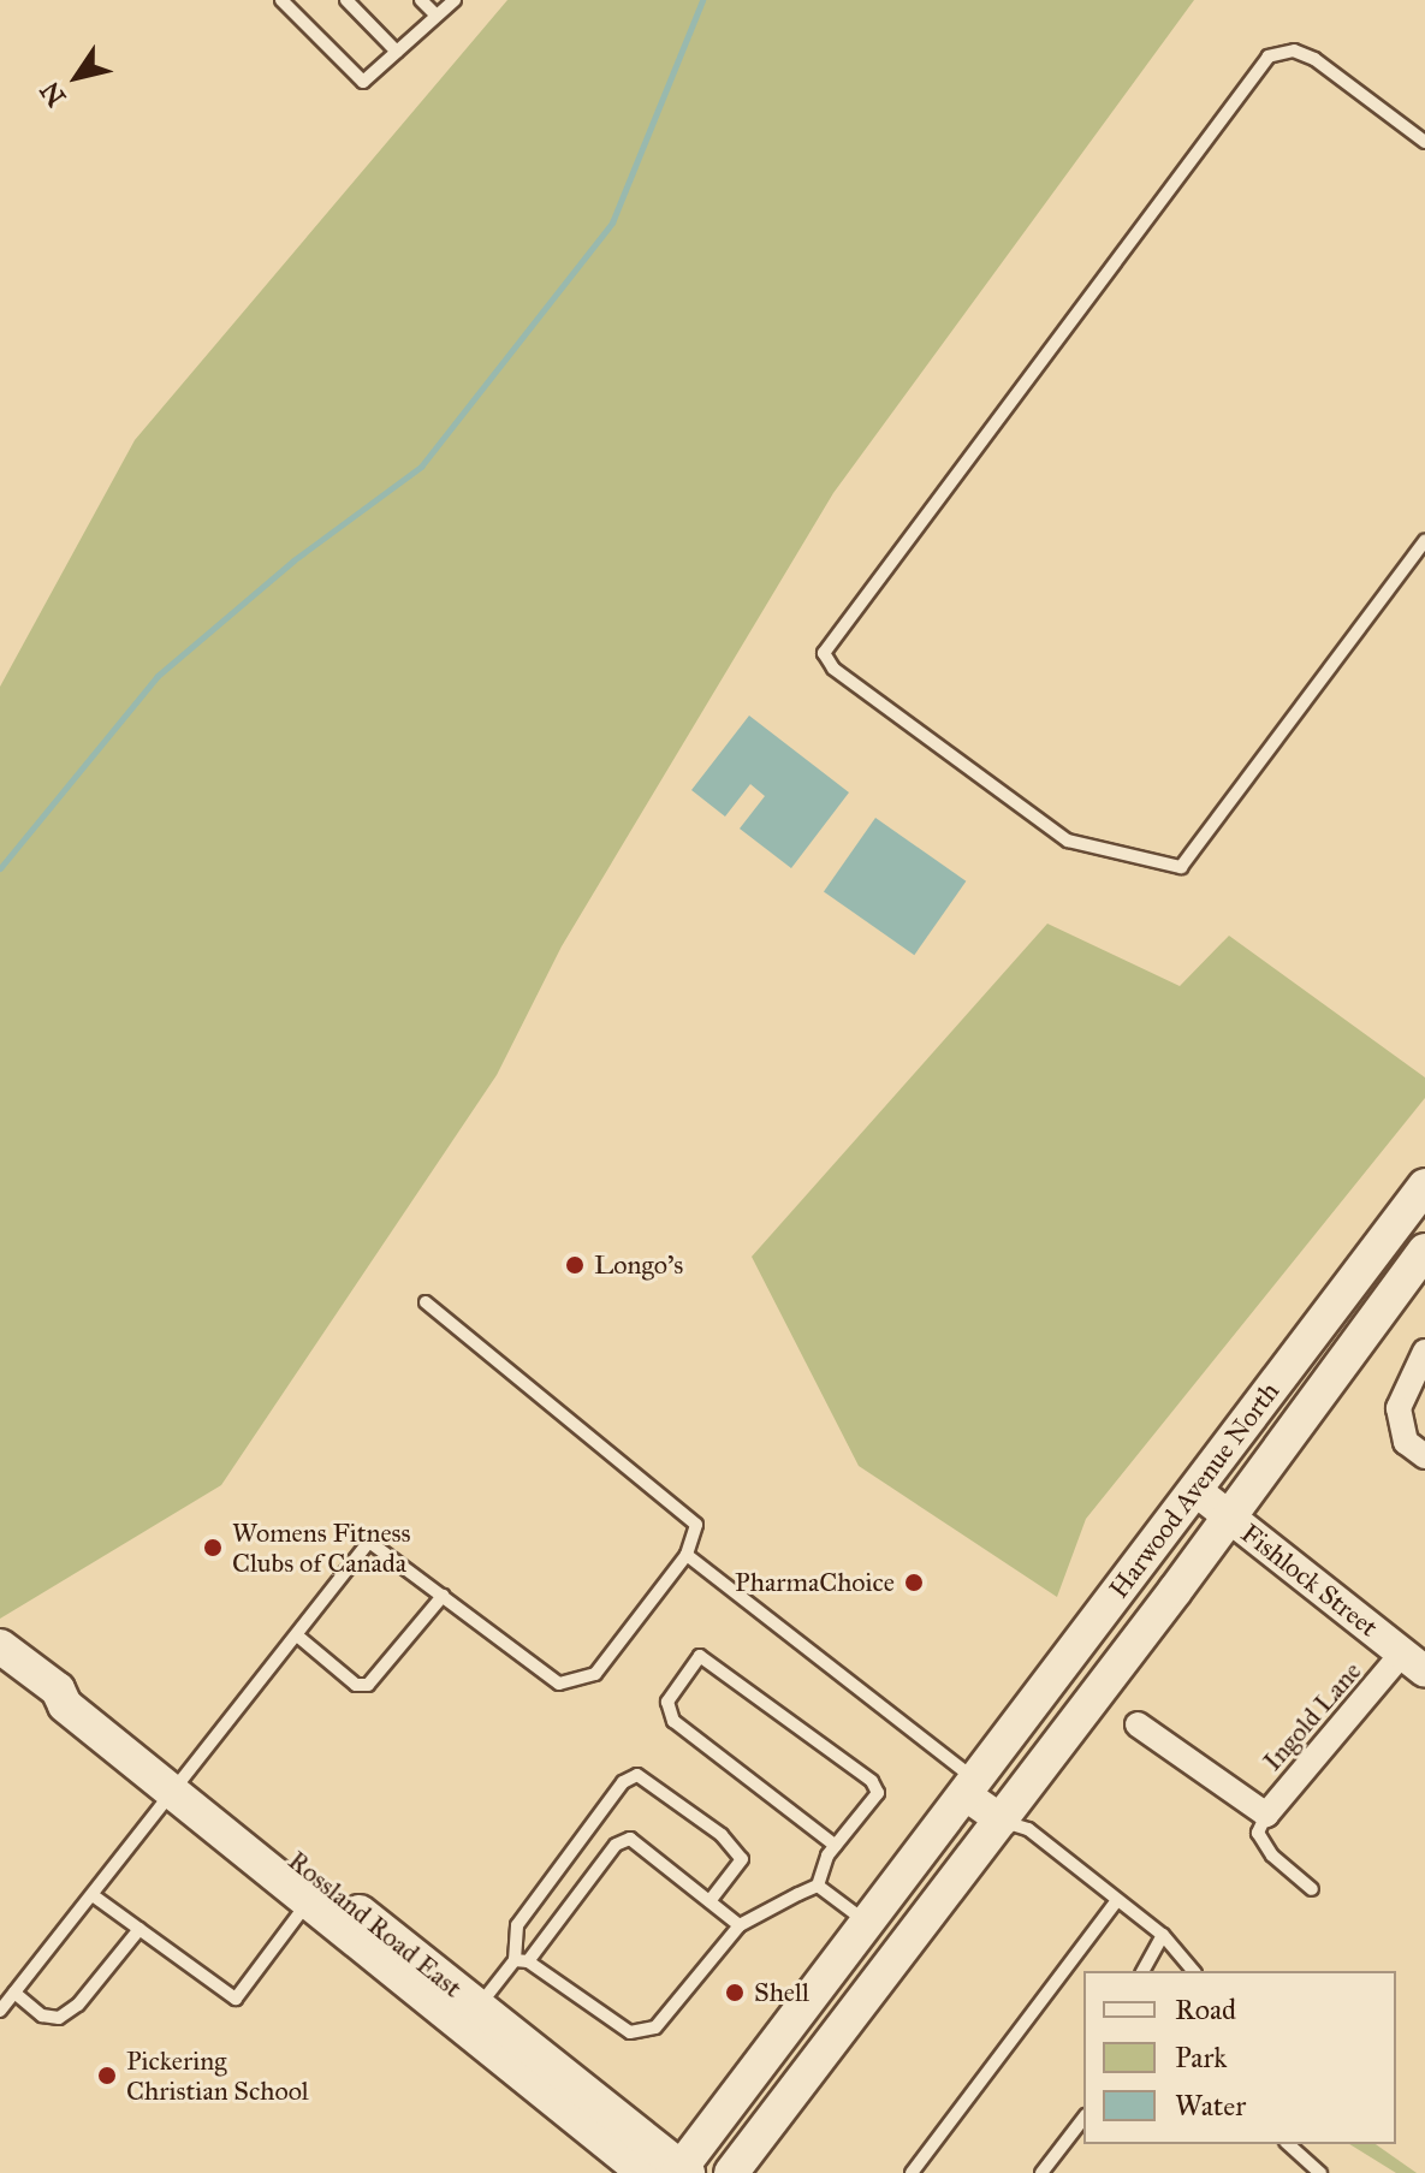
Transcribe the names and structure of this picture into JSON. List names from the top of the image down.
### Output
{
  "streets": {
    "main road": ["Harwood Avenue North", "Rossland Road East"],
    "street": ["Fishlock Street", "Ingold Lane"]
  },
  "crossings": [
    ["Harwood Avenue North", "Fishlock Street"],
    ["Harwood Avenue North", "Rossland Road East"],
    ["Fishlock Street", "Ingold Lane"]
  ],
  "places": [
    "Longo's",
    "Womens Fitness Clubs of Canada",
    "PharmaChoice",
    "Shell",
    "Pickering Christian School"
  ],
  "legend": ["Road", "Park", "Water"],
  "north": "bottom left"
}
